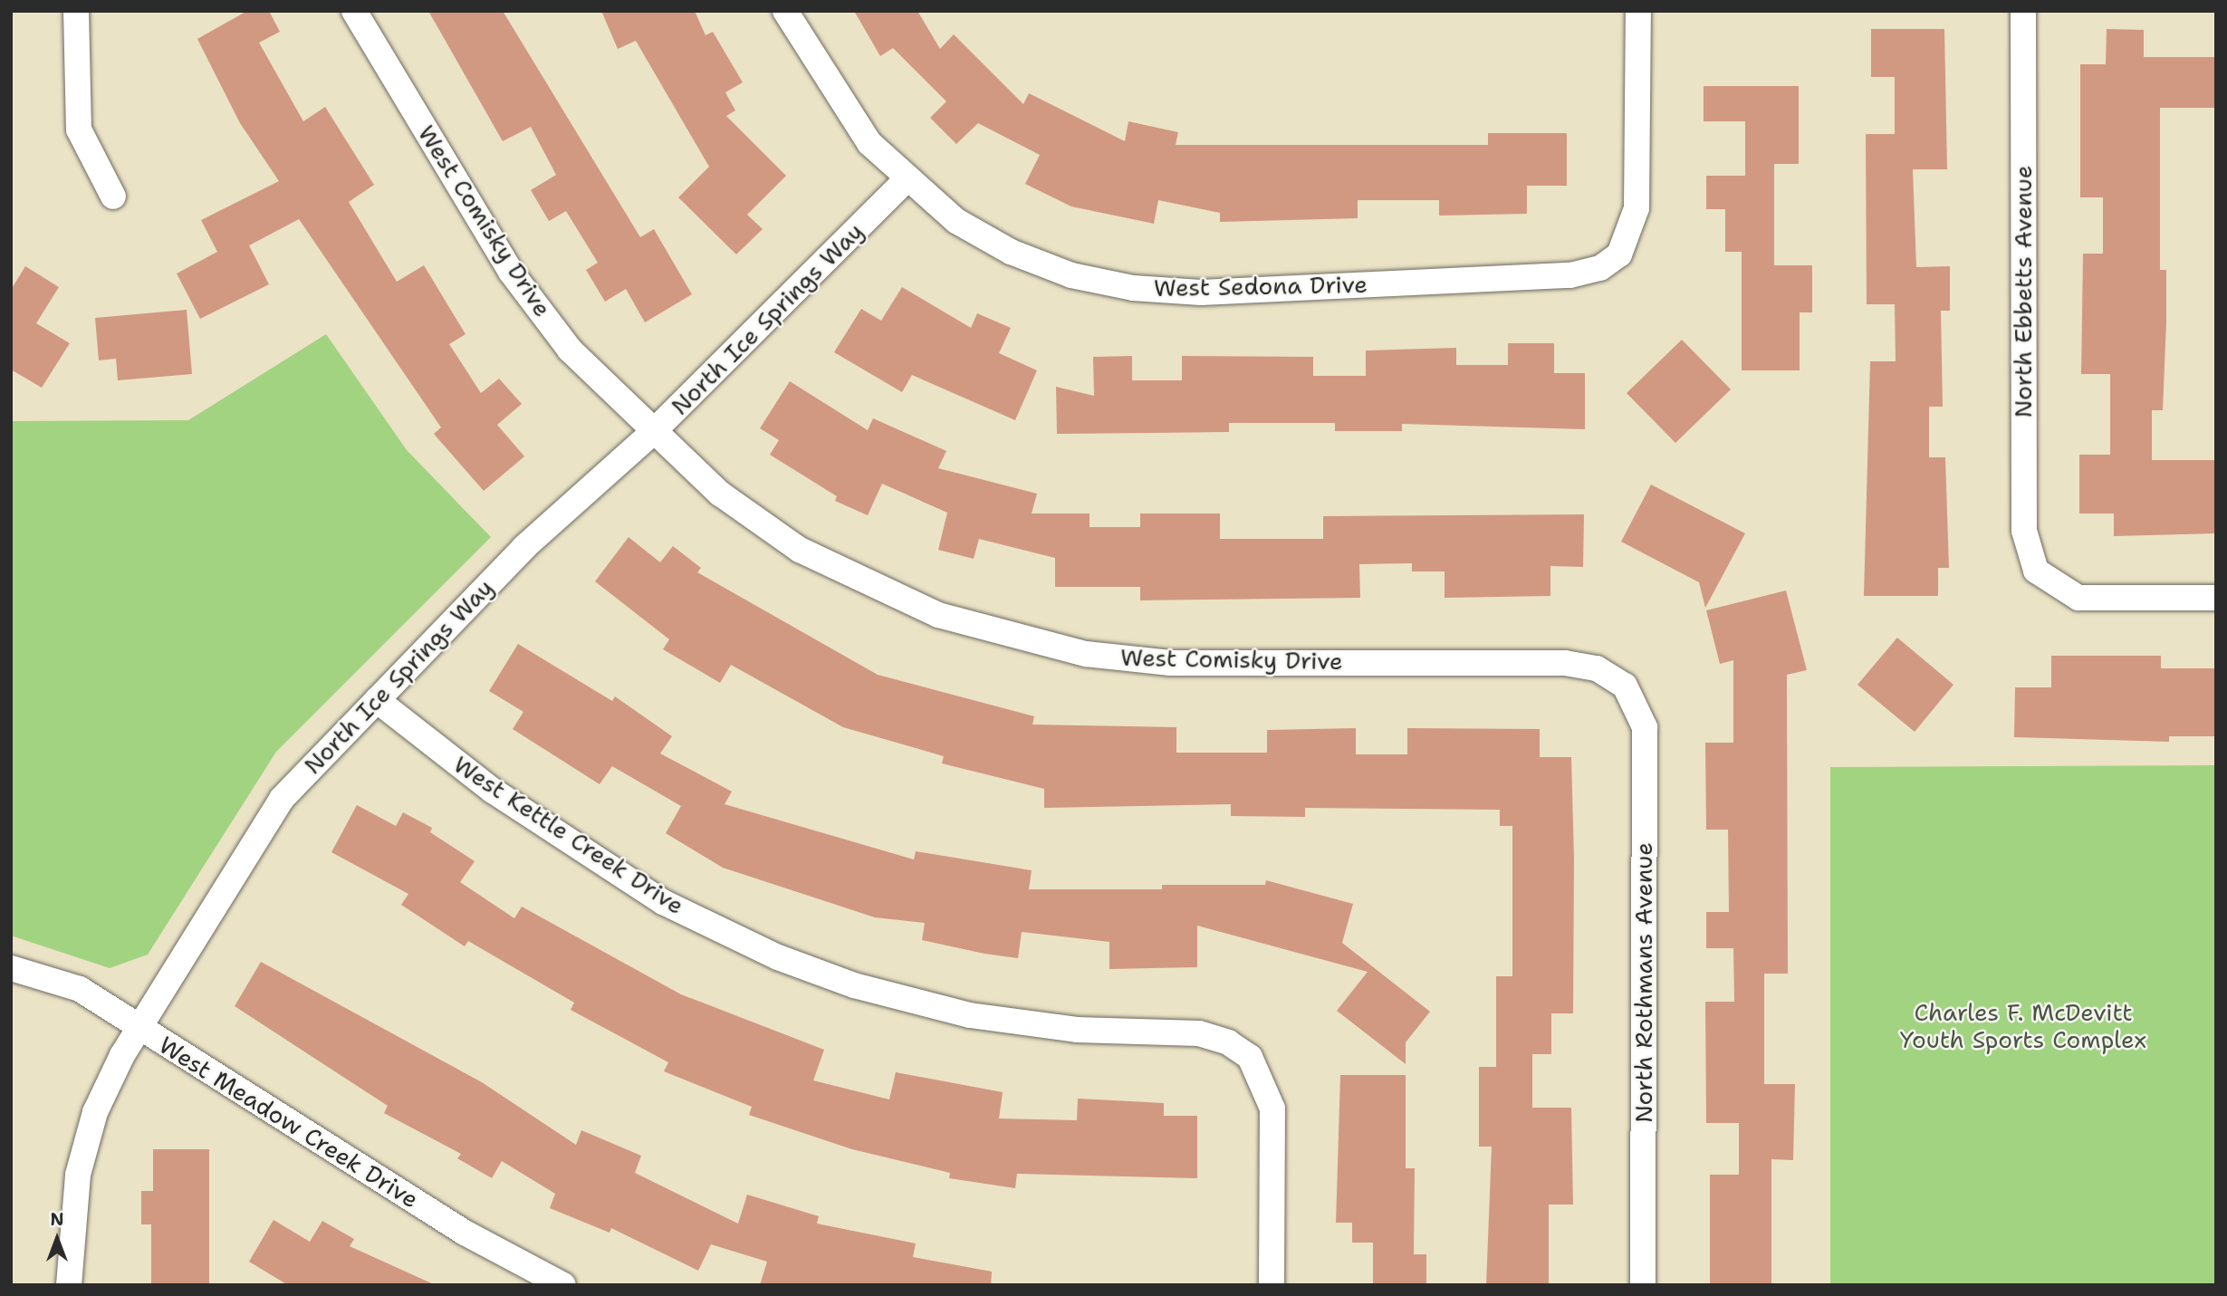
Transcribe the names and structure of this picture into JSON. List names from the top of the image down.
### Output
{
  "streets": {
    "street": [
      "West Comisky Drive",
      "West Sedona Drive",
      "North Ebbetts Avenue",
      "North Ice Springs Way",
      "West Kettle Creek Drive",
      "North Rothmans Avenue",
      "West Meadow Creek Drive"
    ]
  },
  "crossings": [
    ["West Comisky Drive", "North Ice Springs Way"],
    ["West Comisky Drive", "North Rothmans Avenue"],
    ["West Sedona Drive", "North Ice Springs Way"],
    ["North Ice Springs Way", "West Kettle Creek Drive"],
    ["North Ice Springs Way", "West Meadow Creek Drive"]
  ],
  "parks": ["Charles F. McDevitt Youth Sports Complex"],
  "north": "top"
}
